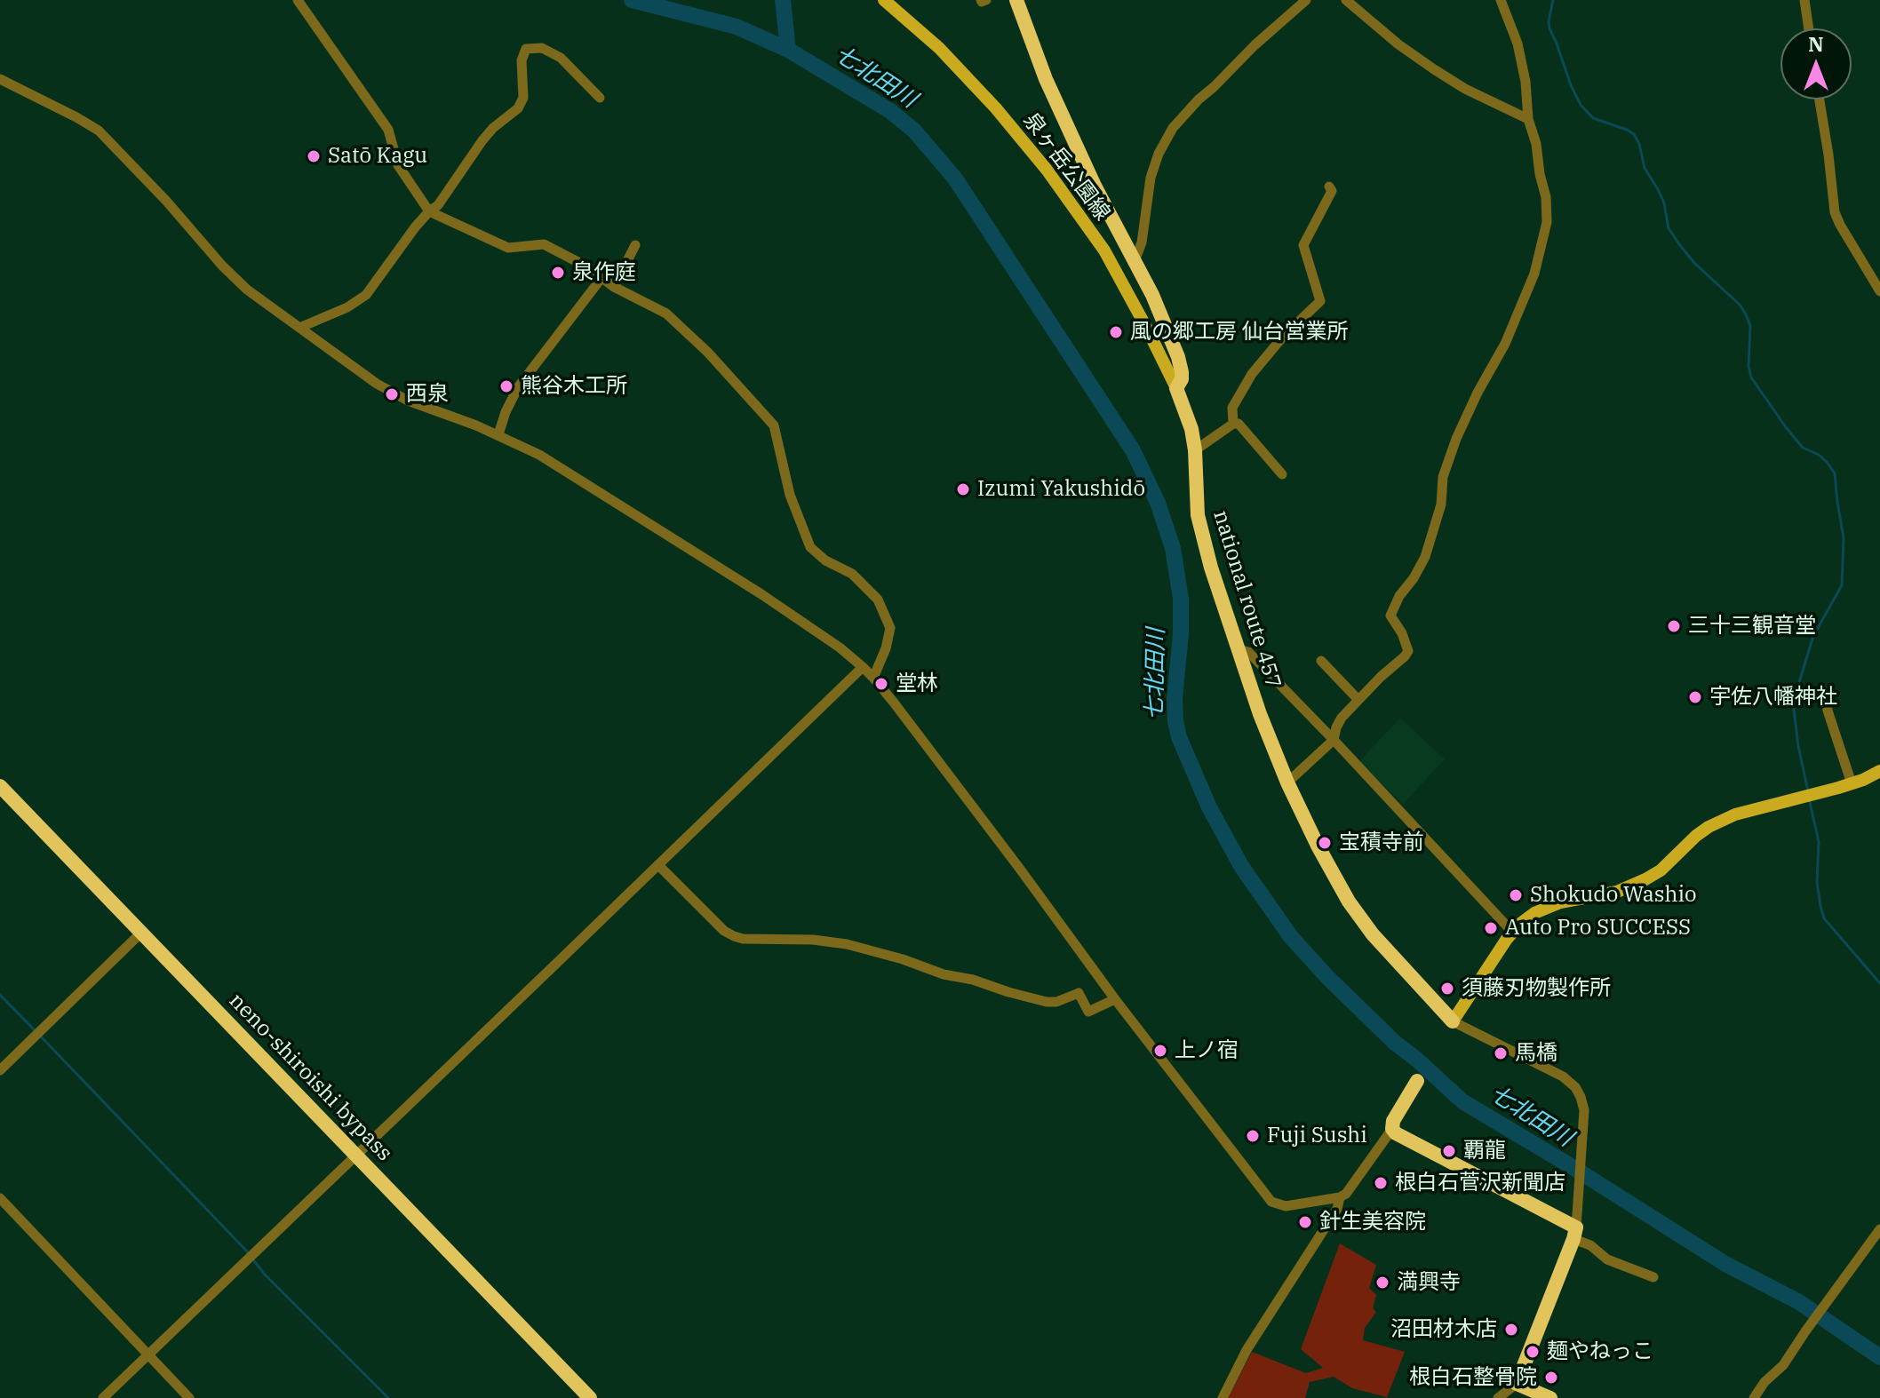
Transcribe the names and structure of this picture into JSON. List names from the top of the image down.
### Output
{
  "streets": {
    "highway": ["national route 457", "neno-shiroishi bypass"],
    "main road": ["泉ヶ岳公園線"]
  },
  "crossings": [
    ["泉ヶ岳公園線", "national route 457"]
  ],
  "water": ["七北田川"],
  "places": [
    "Satō Kagu",
    "泉作庭",
    "風の郷工房 仙台営業所",
    "熊谷木工所",
    "西泉",
    "Izumi Yakushidō",
    "三十三観音堂",
    "堂林",
    "宇佐八幡神社",
    "宝積寺前",
    "Shokudo Washio",
    "Auto Pro SUCCESS",
    "須藤刃物製作所",
    "上ノ宿",
    "馬橋",
    "Fuji Sushi",
    "覇龍",
    "根白石菅沢新聞店",
    "針生美容院",
    "満興寺",
    "沼田材木店",
    "麺やねっこ",
    "根白石整骨院"
  ],
  "north": "top"
}
